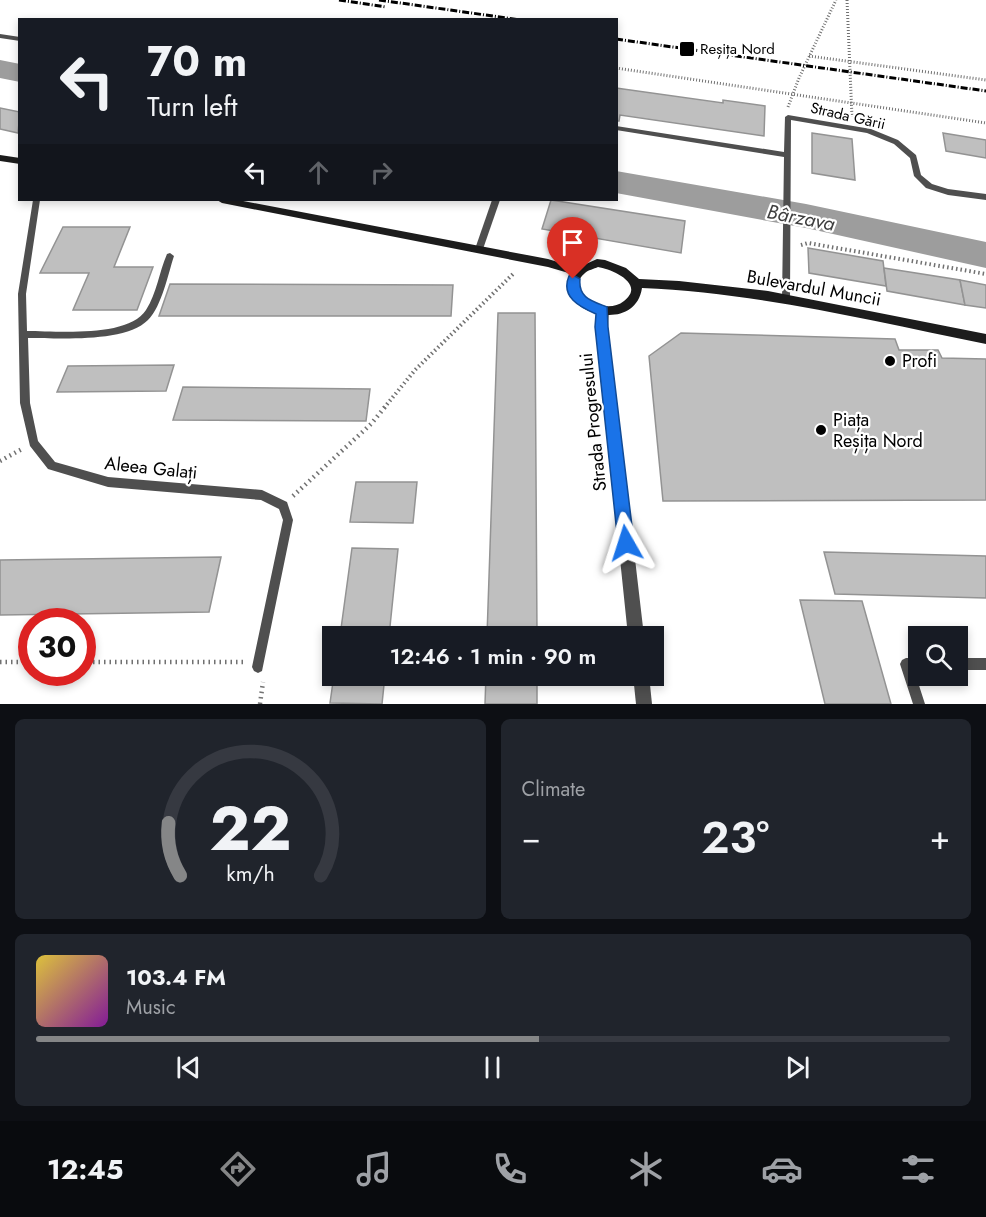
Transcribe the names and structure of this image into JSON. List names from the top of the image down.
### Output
{
  "streets": {
    "street": ["Bulevardul Muncii", "Strada Progresului"],
    "lane": ["Strada Gării", "Aleea Galați"]
  },
  "crossings": [
    ["Strada Gării", "Bulevardul Muncii"],
    ["Bulevardul Muncii", "Strada Progresului"]
  ],
  "water": ["Bârzava"],
  "places": {
    "transit": ["Reșița Nord"],
    "other": ["Profi", "Piața Reșița Nord"]
  },
  "page": {
    "turn": ["70 m", "Turn left"],
    "limit": "30",
    "trip": "12:46 · 1 min · 90 m",
    "tile": "Climate",
    "heat": ["−", "23°", "+"],
    "song": ["103.4 FM", "Music"],
    "tabs": "12:45",
    "gauge": ["22", "km/h"]
  }
}
